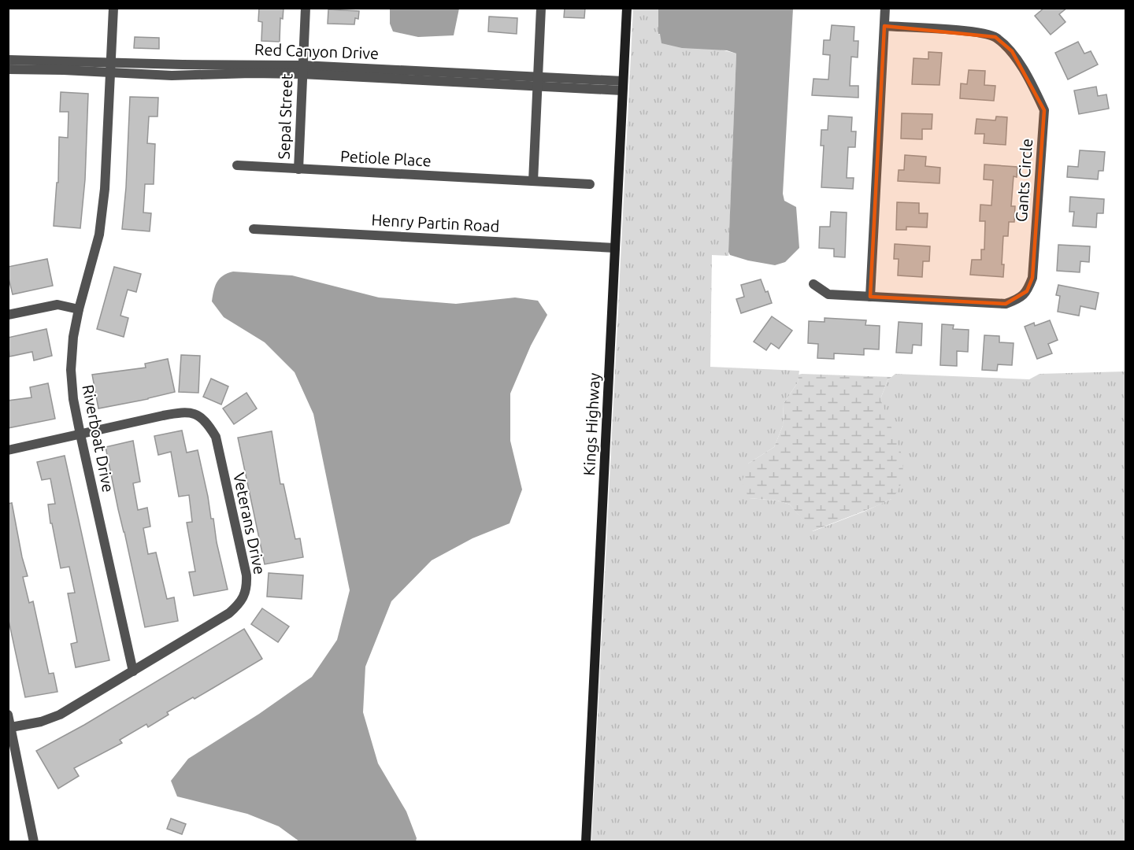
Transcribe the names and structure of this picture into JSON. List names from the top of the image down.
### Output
{
  "streets": {
    "street": [
      "Red Canyon Drive",
      "Sepal Street",
      "Petiole Place",
      "Gants Circle",
      "Henry Partin Road",
      "Kings Highway",
      "Riverboat Drive",
      "Veterans Drive"
    ]
  },
  "crossings": [
    ["Red Canyon Drive", "Sepal Street"],
    ["Red Canyon Drive", "Kings Highway"],
    ["Red Canyon Drive", "Riverboat Drive"],
    ["Sepal Street", "Petiole Place"],
    ["Henry Partin Road", "Kings Highway"],
    ["Riverboat Drive", "Veterans Drive"]
  ]
}
